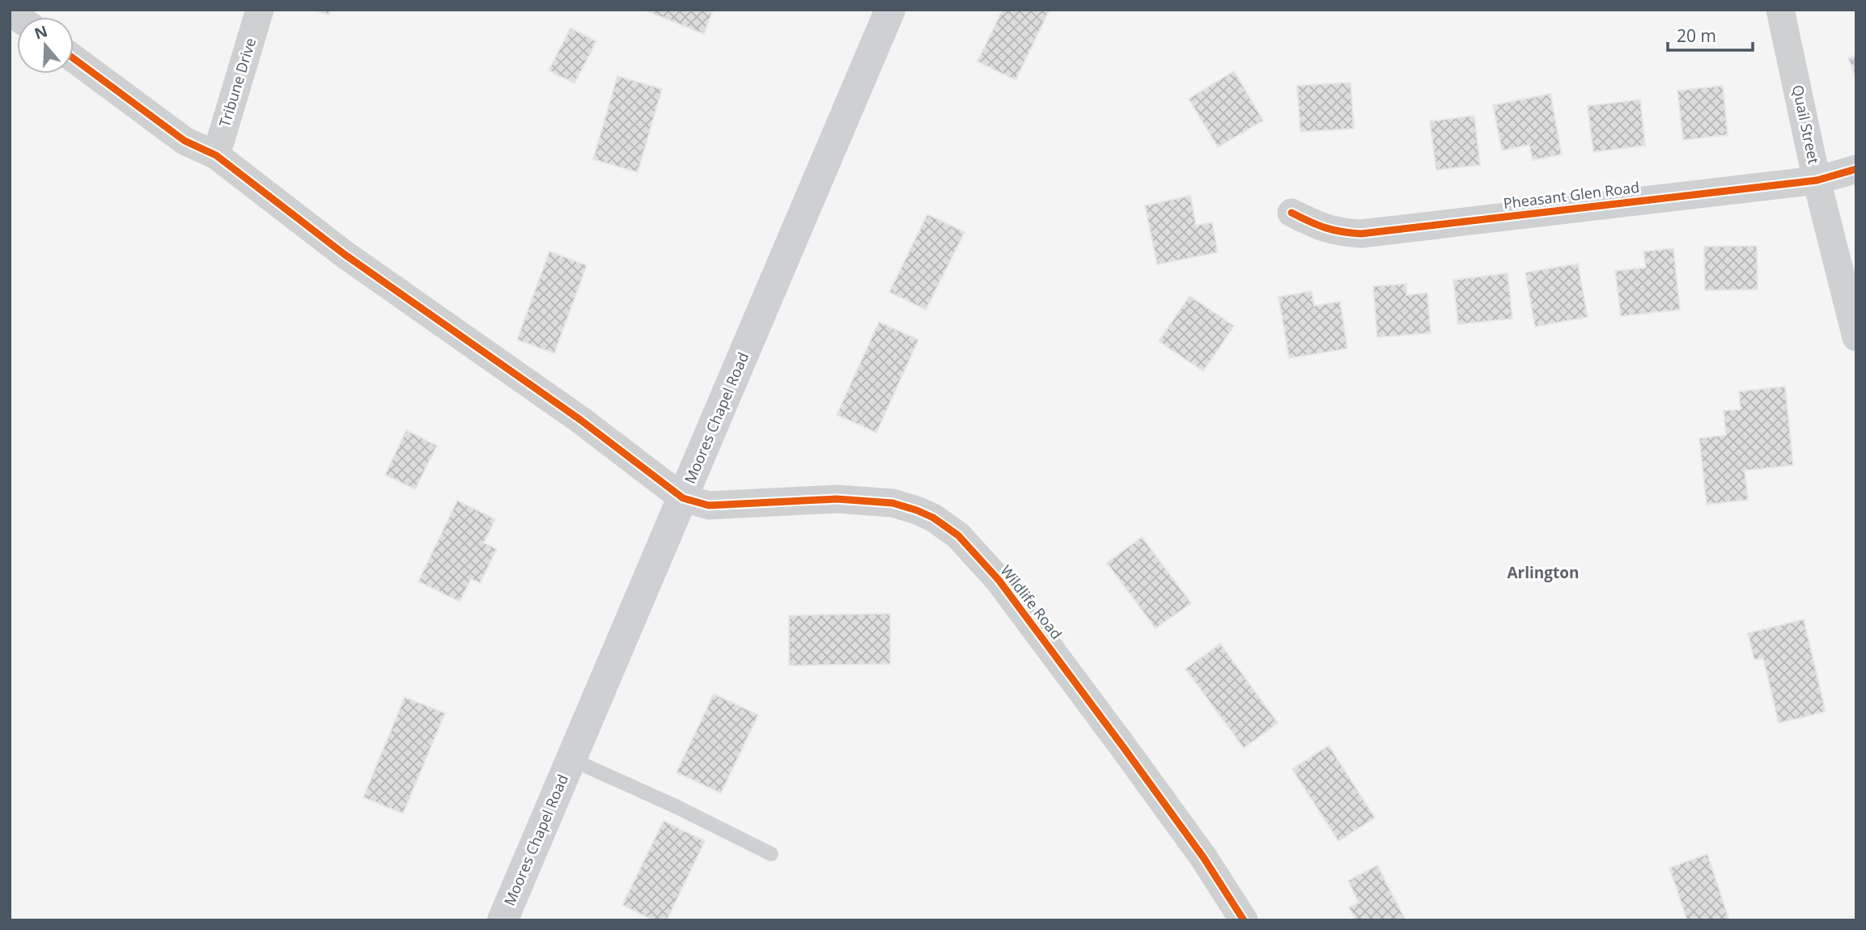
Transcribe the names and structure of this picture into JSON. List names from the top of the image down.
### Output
{
  "streets": {
    "main road": ["Moores Chapel Road"],
    "street": [
      "Tribune Drive",
      "Quail Street",
      "Pheasant Glen Road",
      "Wildlife Road"
    ]
  },
  "crossings": [
    ["Quail Street", "Pheasant Glen Road"],
    ["Moores Chapel Road", "Wildlife Road"]
  ],
  "districts": ["Arlington"],
  "scale_bar": "20 m",
  "north": "top"
}
